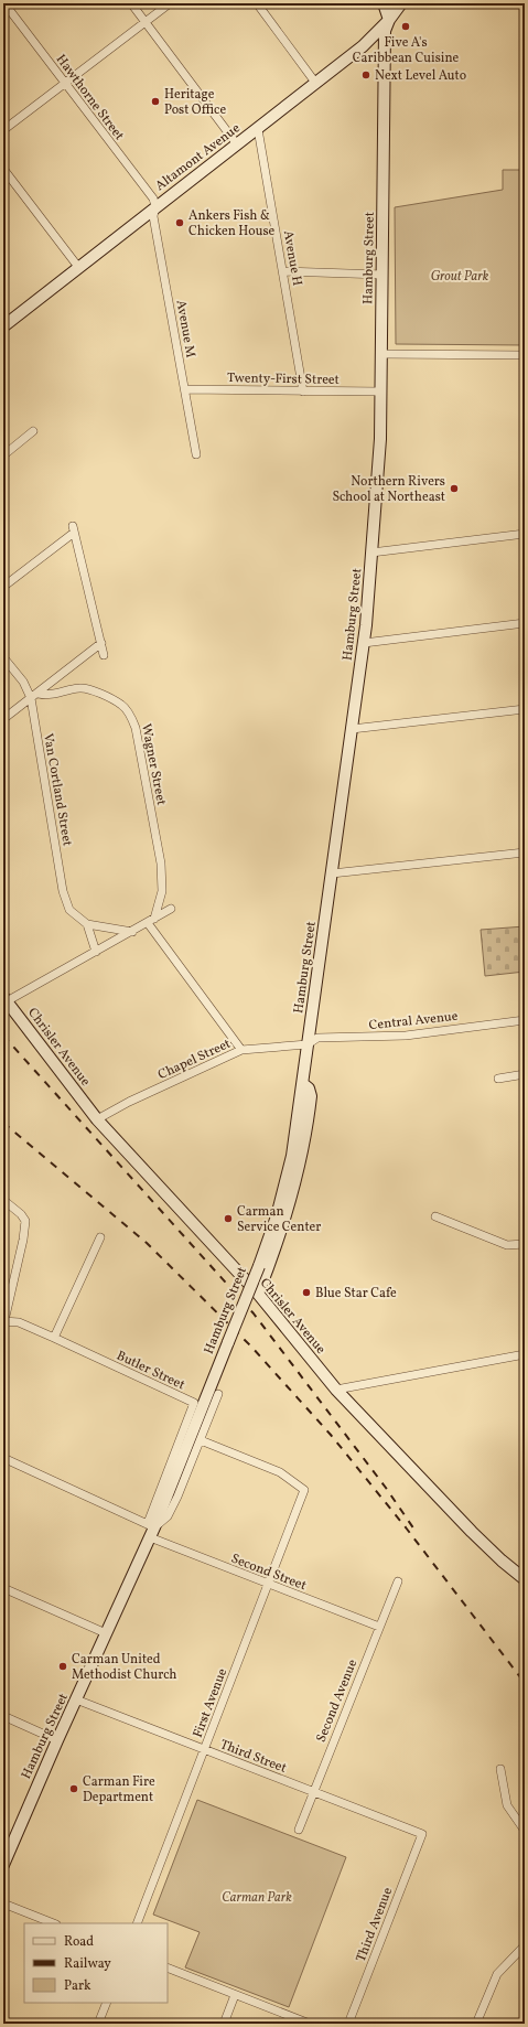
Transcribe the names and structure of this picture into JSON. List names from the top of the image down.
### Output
{
  "streets": {
    "main road": ["Altamont Avenue", "Hamburg Street", "Chrisler Avenue"],
    "street": [
      "Hawthorne Street",
      "Avenue H",
      "Avenue M",
      "Twenty-First Street",
      "Wagner Street",
      "Van Cortland Street",
      "Central Avenue",
      "Chapel Street",
      "Butler Street",
      "Second Street",
      "Second Avenue",
      "First Avenue",
      "Third Street",
      "Third Avenue"
    ]
  },
  "crossings": [
    ["Hawthorne Street", "Altamont Avenue"],
    ["Hawthorne Street", "Avenue M"],
    ["Altamont Avenue", "Avenue H"],
    ["Altamont Avenue", "Hamburg Street"],
    ["Altamont Avenue", "Avenue M"],
    ["Avenue H", "Twenty-First Street"],
    ["Hamburg Street", "Twenty-First Street"],
    ["Hamburg Street", "Central Avenue"],
    ["Hamburg Street", "Chapel Street"],
    ["Hamburg Street", "Butler Street"],
    ["Hamburg Street", "Second Street"],
    ["Hamburg Street", "Third Street"],
    ["Avenue M", "Twenty-First Street"],
    ["Central Avenue", "Chapel Street"],
    ["Chrisler Avenue", "Chapel Street"],
    ["Butler Street", "Second Street"],
    ["Second Street", "Second Avenue"],
    ["Second Street", "First Avenue"],
    ["Second Avenue", "Third Street"],
    ["First Avenue", "Third Street"],
    ["Third Street", "Third Avenue"]
  ],
  "parks": ["Grout Park", "Carman Park"],
  "places": [
    "Five A's Caribbean Cuisine",
    "Next Level Auto",
    "Heritage Post Office",
    "Ankers Fish & Chicken House",
    "Northern Rivers School at Northeast",
    "Carman Service Center",
    "Blue Star Cafe",
    "Carman United Methodist Church",
    "Carman Fire Department"
  ],
  "legend": ["Road", "Railway", "Park"]
}
